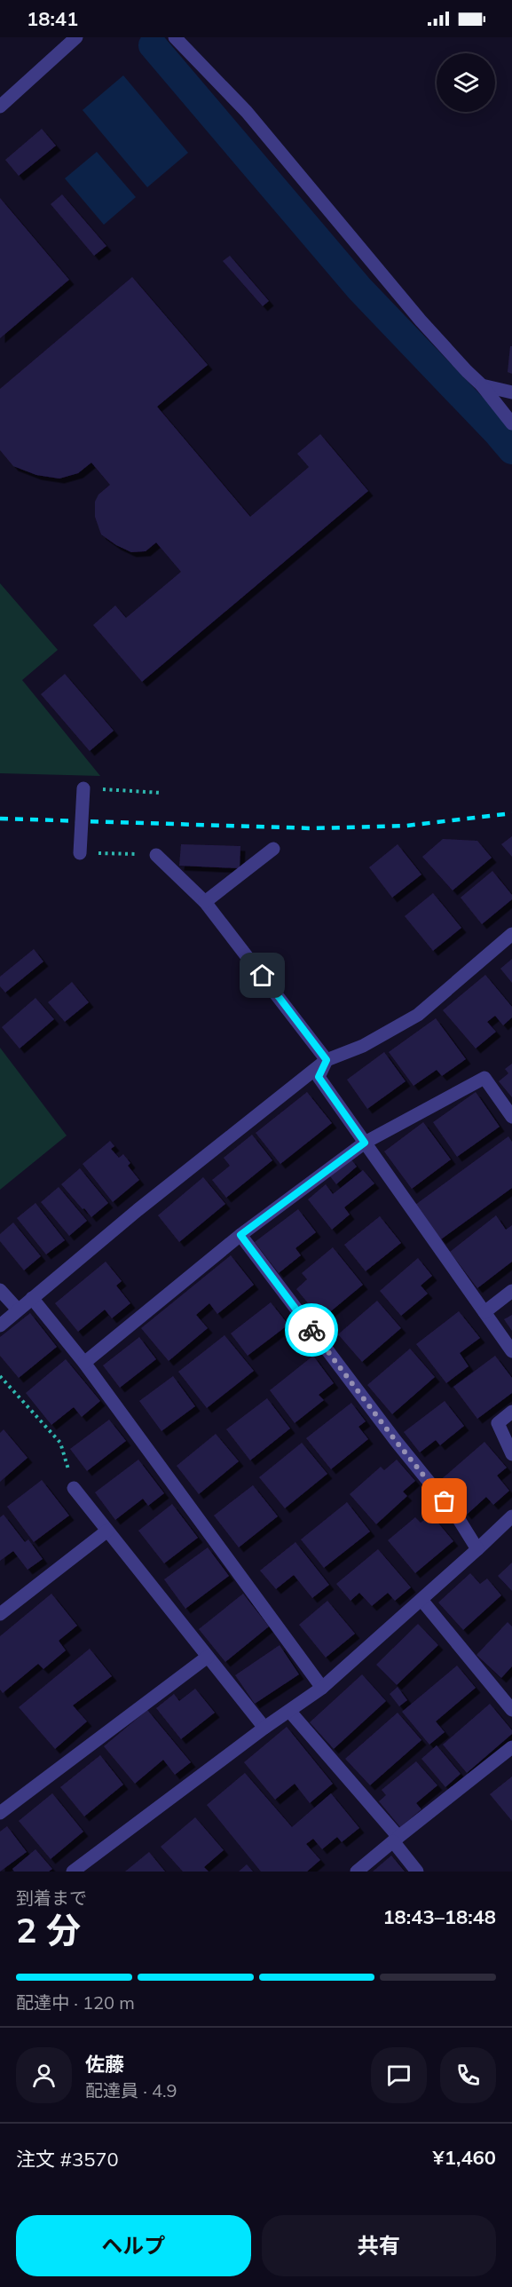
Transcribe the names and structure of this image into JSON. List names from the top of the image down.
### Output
{
  "page": {
    "status": "18:41",
    "heading": ["2 分", "到着まで", "18:43–18:48"],
    "panel": [
      "佐藤",
      "配達員 · 4.9",
      "注文 #3570",
      "¥1,460"
    ],
    "bar": "配達中 · 120 m",
    "buttons": ["ヘルプ", "共有"]
  }
}
